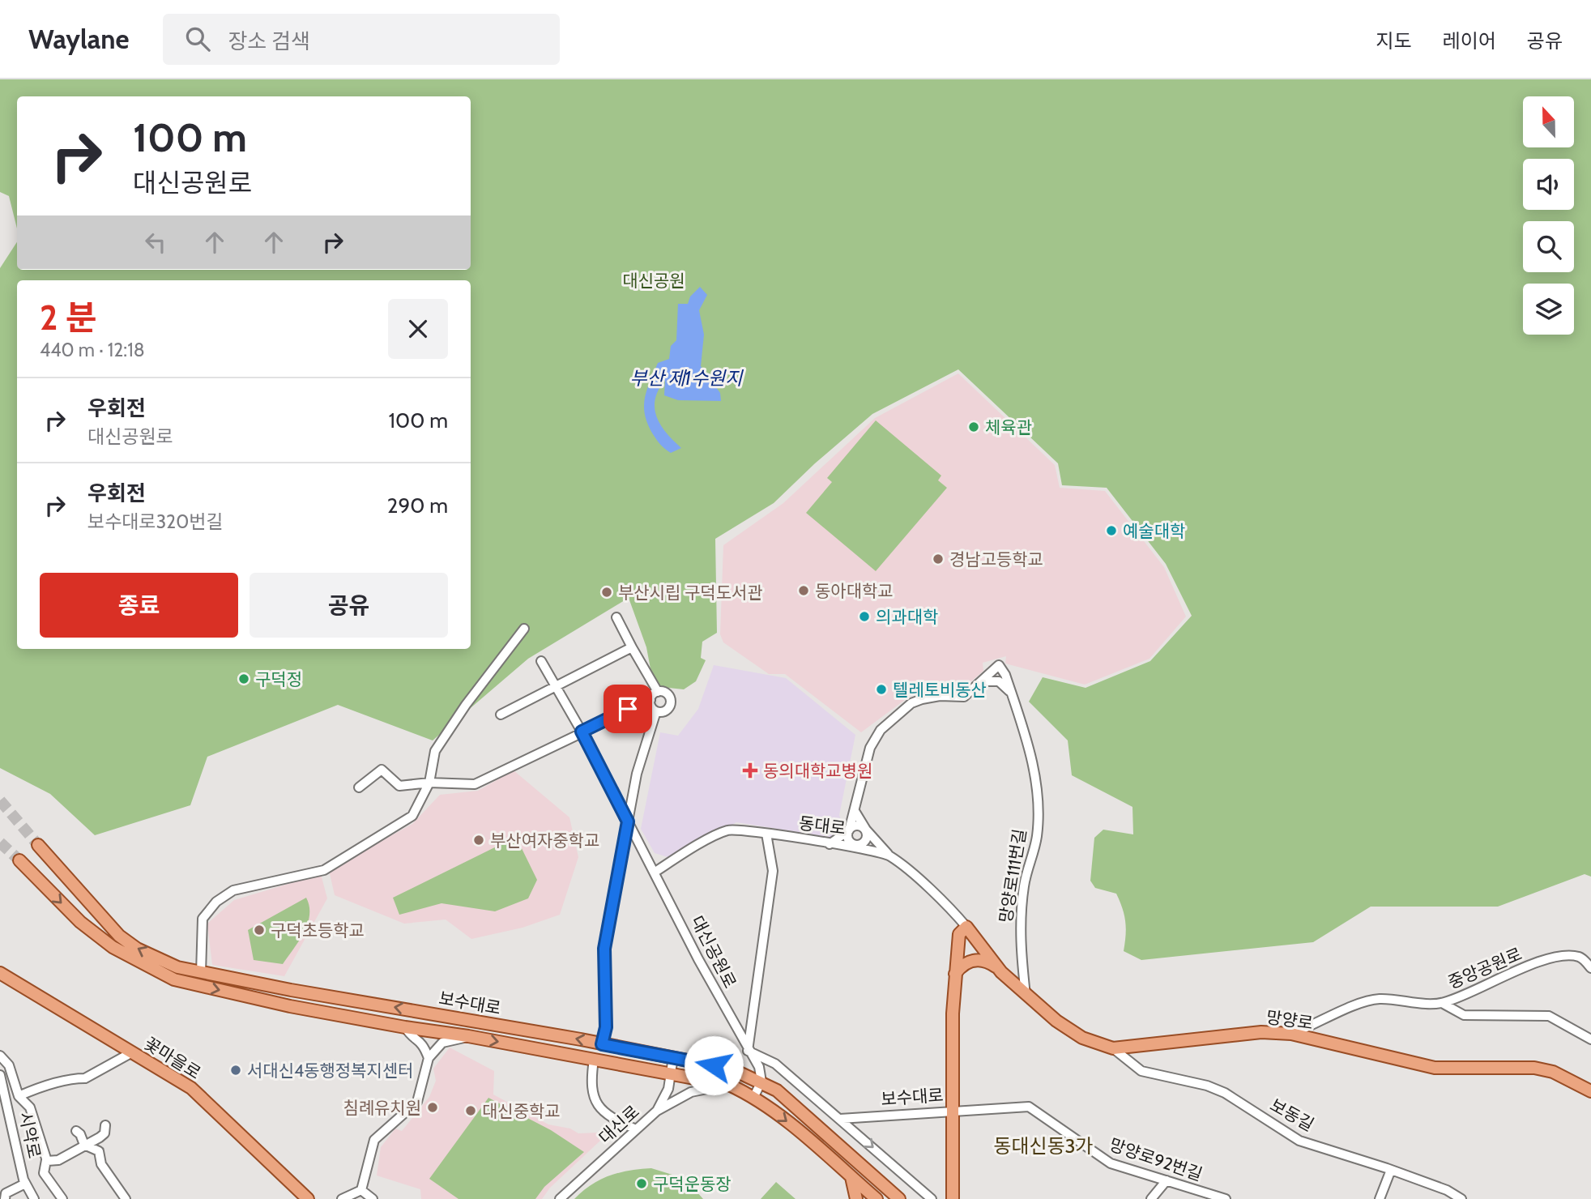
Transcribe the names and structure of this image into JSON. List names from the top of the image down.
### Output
{
  "streets": {
    "main road": ["보수대로", "망양로", "꽃마을로"],
    "street": [
      "동대로",
      "망양로111번길",
      "대신공원로",
      "중앙공원로",
      "보동길",
      "대신로",
      "시약로",
      "망양로92번길"
    ]
  },
  "crossings": [
    ["동대로", "대신공원로"],
    ["동대로", "망양로"],
    ["망양로111번길", "망양로"],
    ["대신공원로", "보수대로"],
    ["중앙공원로", "망양로"],
    ["보수대로", "대신로"],
    ["보수대로", "망양로92번길"],
    ["망양로", "보동길"]
  ],
  "districts": ["동대신동3가"],
  "water": ["부산 제1수원지"],
  "parks": ["대신공원"],
  "places": {
    "other": [
      "체육관",
      "예술대학",
      "경남고등학교",
      "동아대학교",
      "부산시립 구덕도서관",
      "의과대학",
      "구덕정",
      "텔레토비동산",
      "부산여자중학교",
      "구덕초등학교",
      "서대신4동행정복지센터",
      "침례유치원",
      "대신중학교",
      "구덕운동장"
    ],
    "health": ["동의대학교병원"]
  },
  "north": "top",
  "page": {
    "header": "Waylane",
    "search": "장소 검색",
    "nav": ["지도", "레이어", "공유"],
    "turn": ["100 m", "대신공원로"],
    "heading": ["2 분", "440 m · 12:18"],
    "list": [
      {
        "name": "우회전",
        "note": "대신공원로",
        "value": "100 m"
      },
      {
        "name": "우회전",
        "note": "보수대로320번길",
        "value": "290 m"
      }
    ],
    "buttons": ["종료", "공유"]
  }
}
